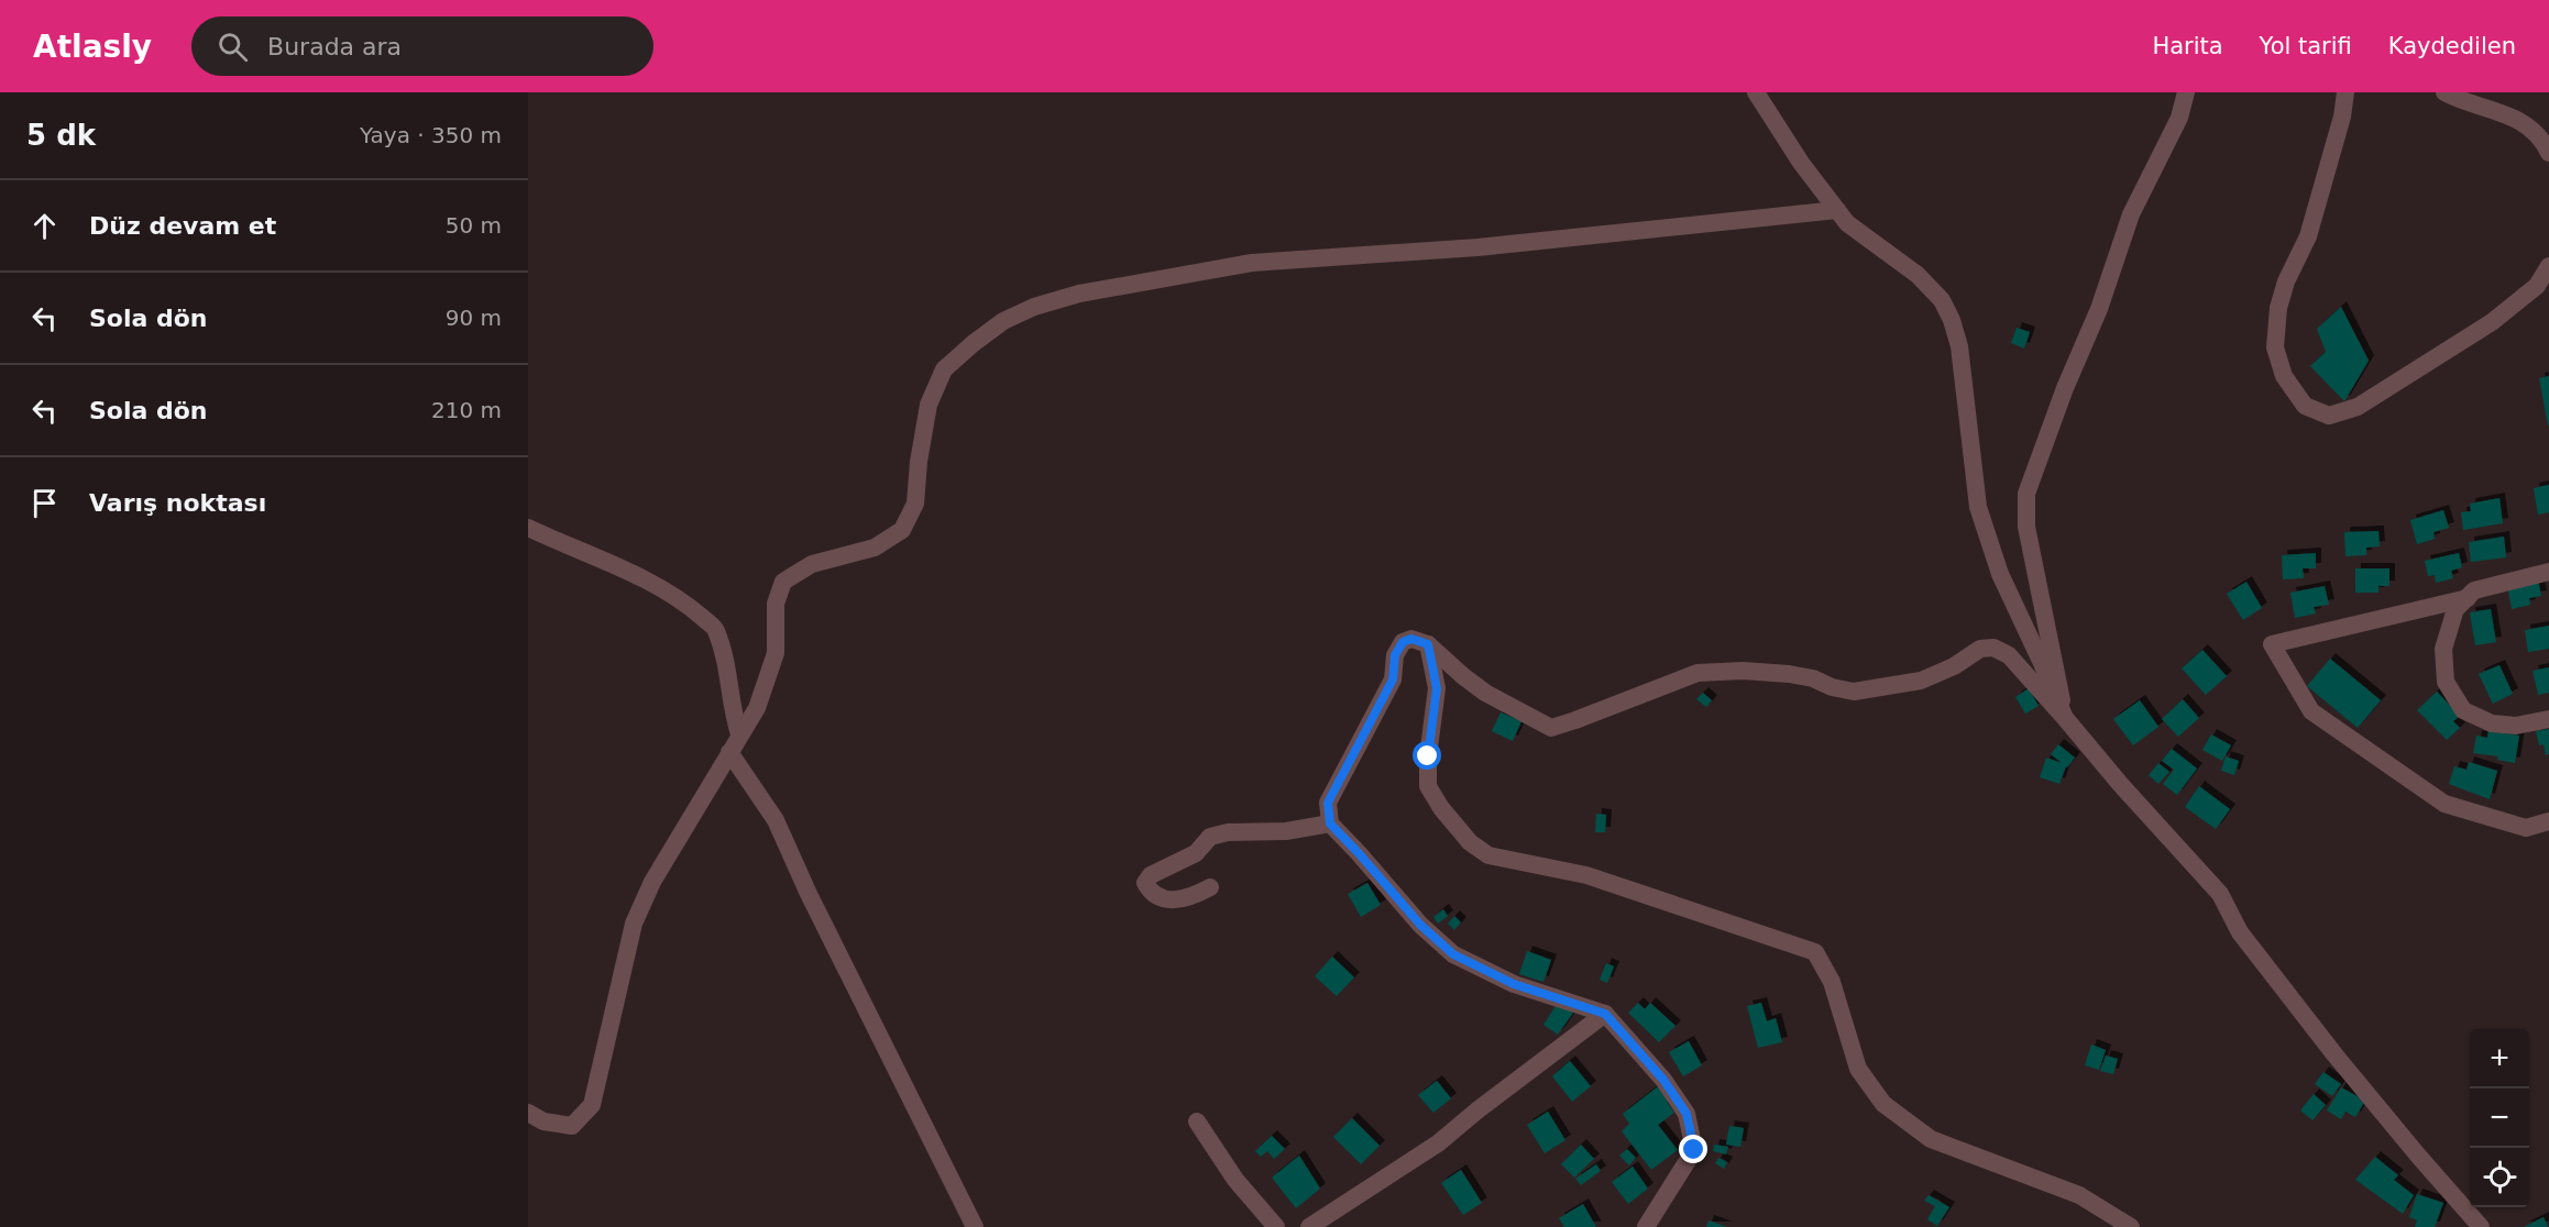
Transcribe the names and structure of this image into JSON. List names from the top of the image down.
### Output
{
  "page": {
    "header": "Atlasly",
    "search": "Burada ara",
    "nav": ["Harita", "Yol tarifi", "Kaydedilen"],
    "heading": ["5 dk", "Yaya · 350 m"],
    "list": [
      ["Düz devam et", "50 m"],
      ["Sola dön", "90 m"],
      ["Sola dön", "210 m"],
      "Varış noktası"
    ],
    "map_buttons": ["+", "−"]
  }
}
